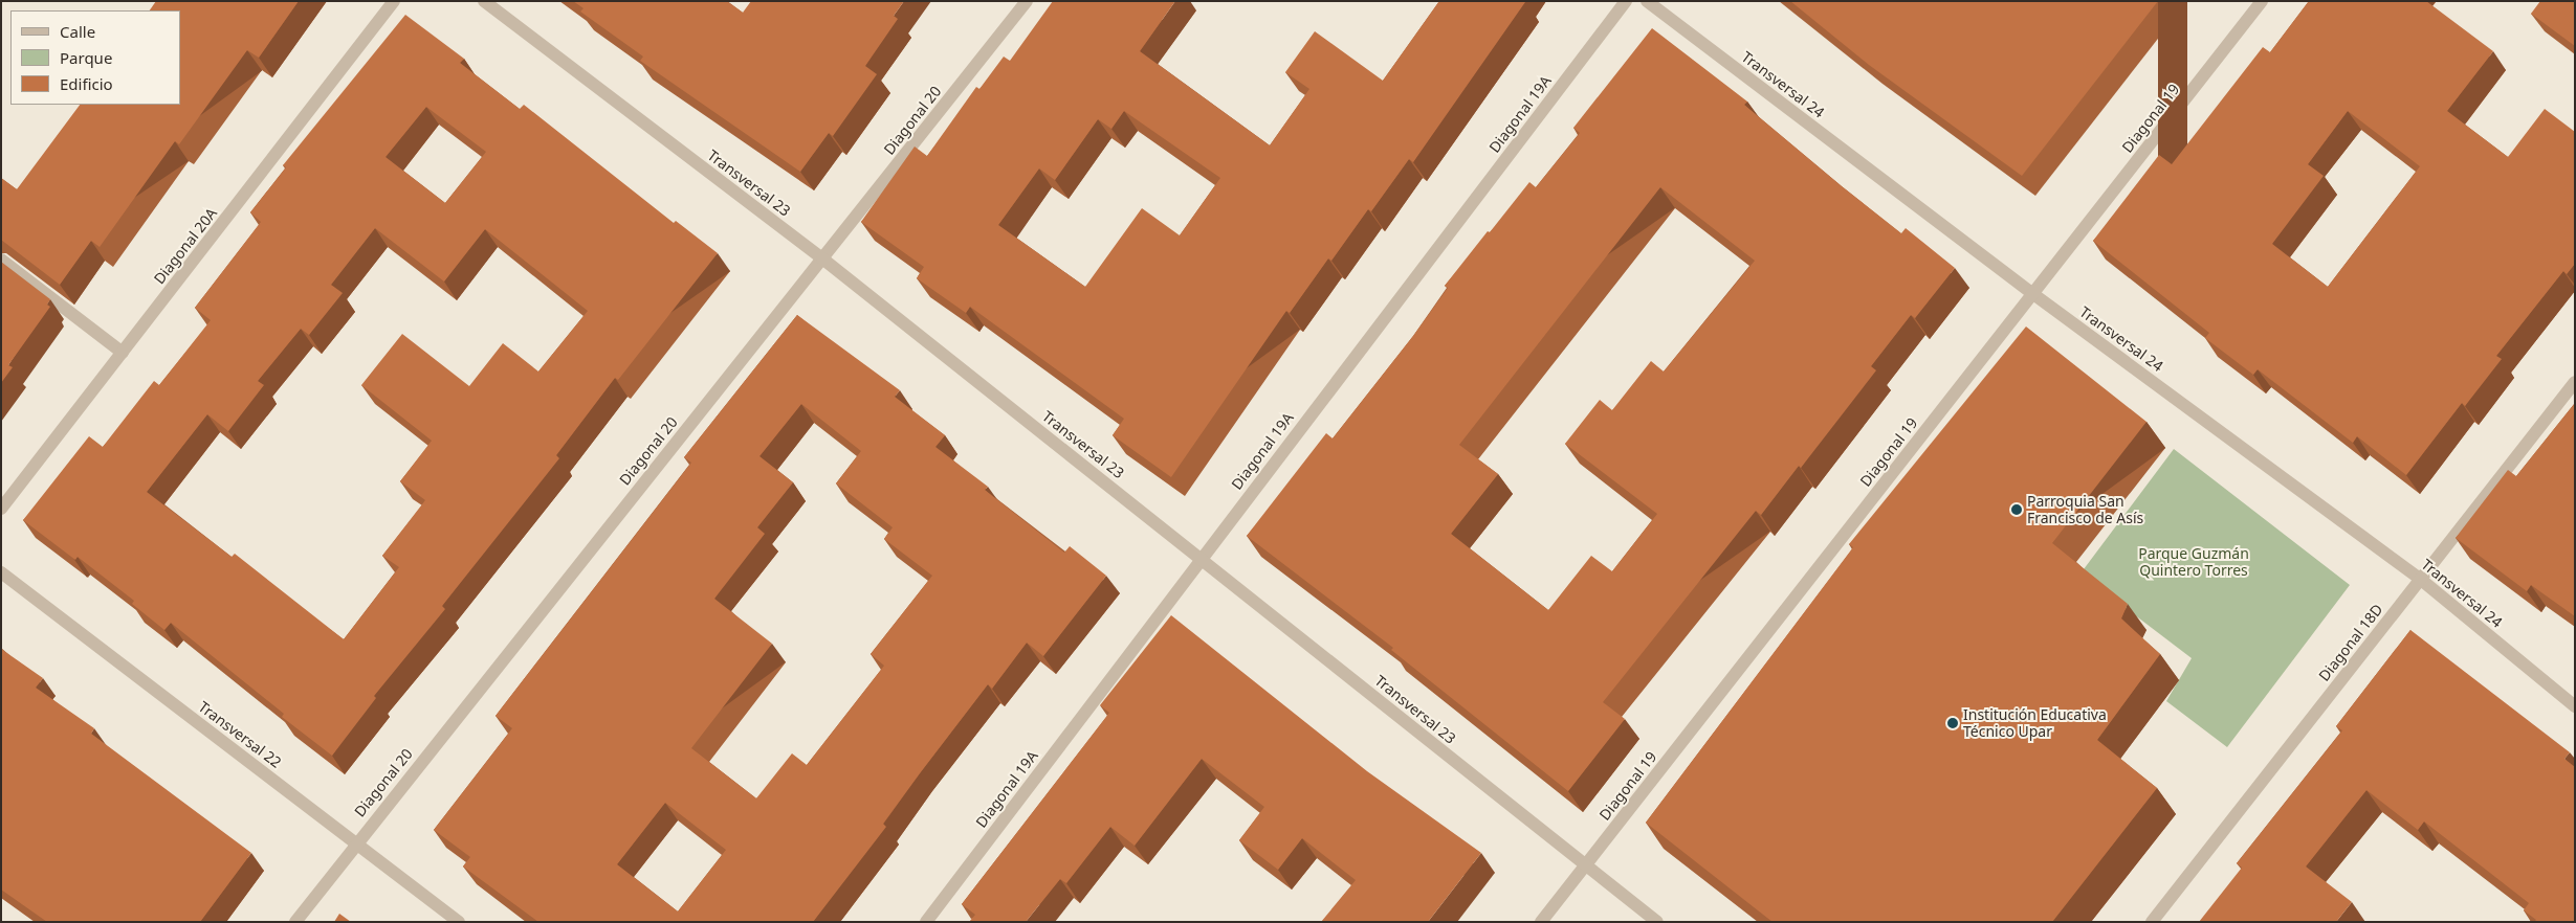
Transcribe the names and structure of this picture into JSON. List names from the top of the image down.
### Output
{
  "streets": {
    "street": [
      "Transversal 24",
      "Diagonal 19A",
      "Diagonal 19",
      "Diagonal 20",
      "Transversal 23",
      "Diagonal 20A",
      "Diagonal 18D",
      "Transversal 22"
    ]
  },
  "crossings": [
    ["Transversal 24", "Diagonal 19"],
    ["Transversal 24", "Diagonal 18D"],
    ["Diagonal 19A", "Transversal 23"],
    ["Diagonal 19", "Transversal 23"],
    ["Diagonal 20", "Transversal 23"],
    ["Diagonal 20", "Transversal 22"]
  ],
  "parks": ["Parque Guzmán Quintero Torres"],
  "places": ["Parroquia San Francisco de Asís", "Institución Educativa Técnico Upar"],
  "legend": ["Calle", "Parque", "Edificio"]
}
